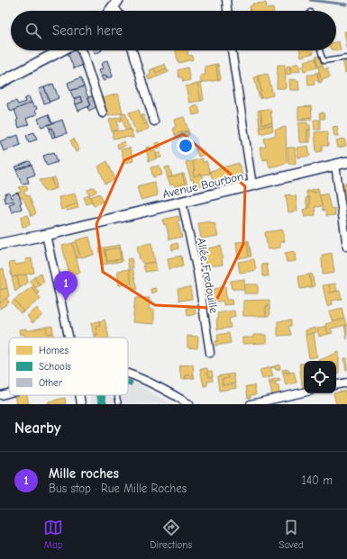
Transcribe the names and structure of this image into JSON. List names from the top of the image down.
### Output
{
  "streets": {
    "street": ["Avenue Bourbon", "Allée Fredouille"]
  },
  "crossings": [
    ["Avenue Bourbon", "Allée Fredouille"]
  ],
  "legend": ["Homes", "Schools", "Other"],
  "page": {
    "search": "Search here",
    "pins": "1",
    "heading": "Nearby",
    "list": [
      {
        "mark": "1",
        "name": "Mille roches",
        "note": "Bus stop · Rue Mille Roches",
        "value": "140 m"
      }
    ],
    "nav": ["Map", "Directions", "Saved"]
  }
}
